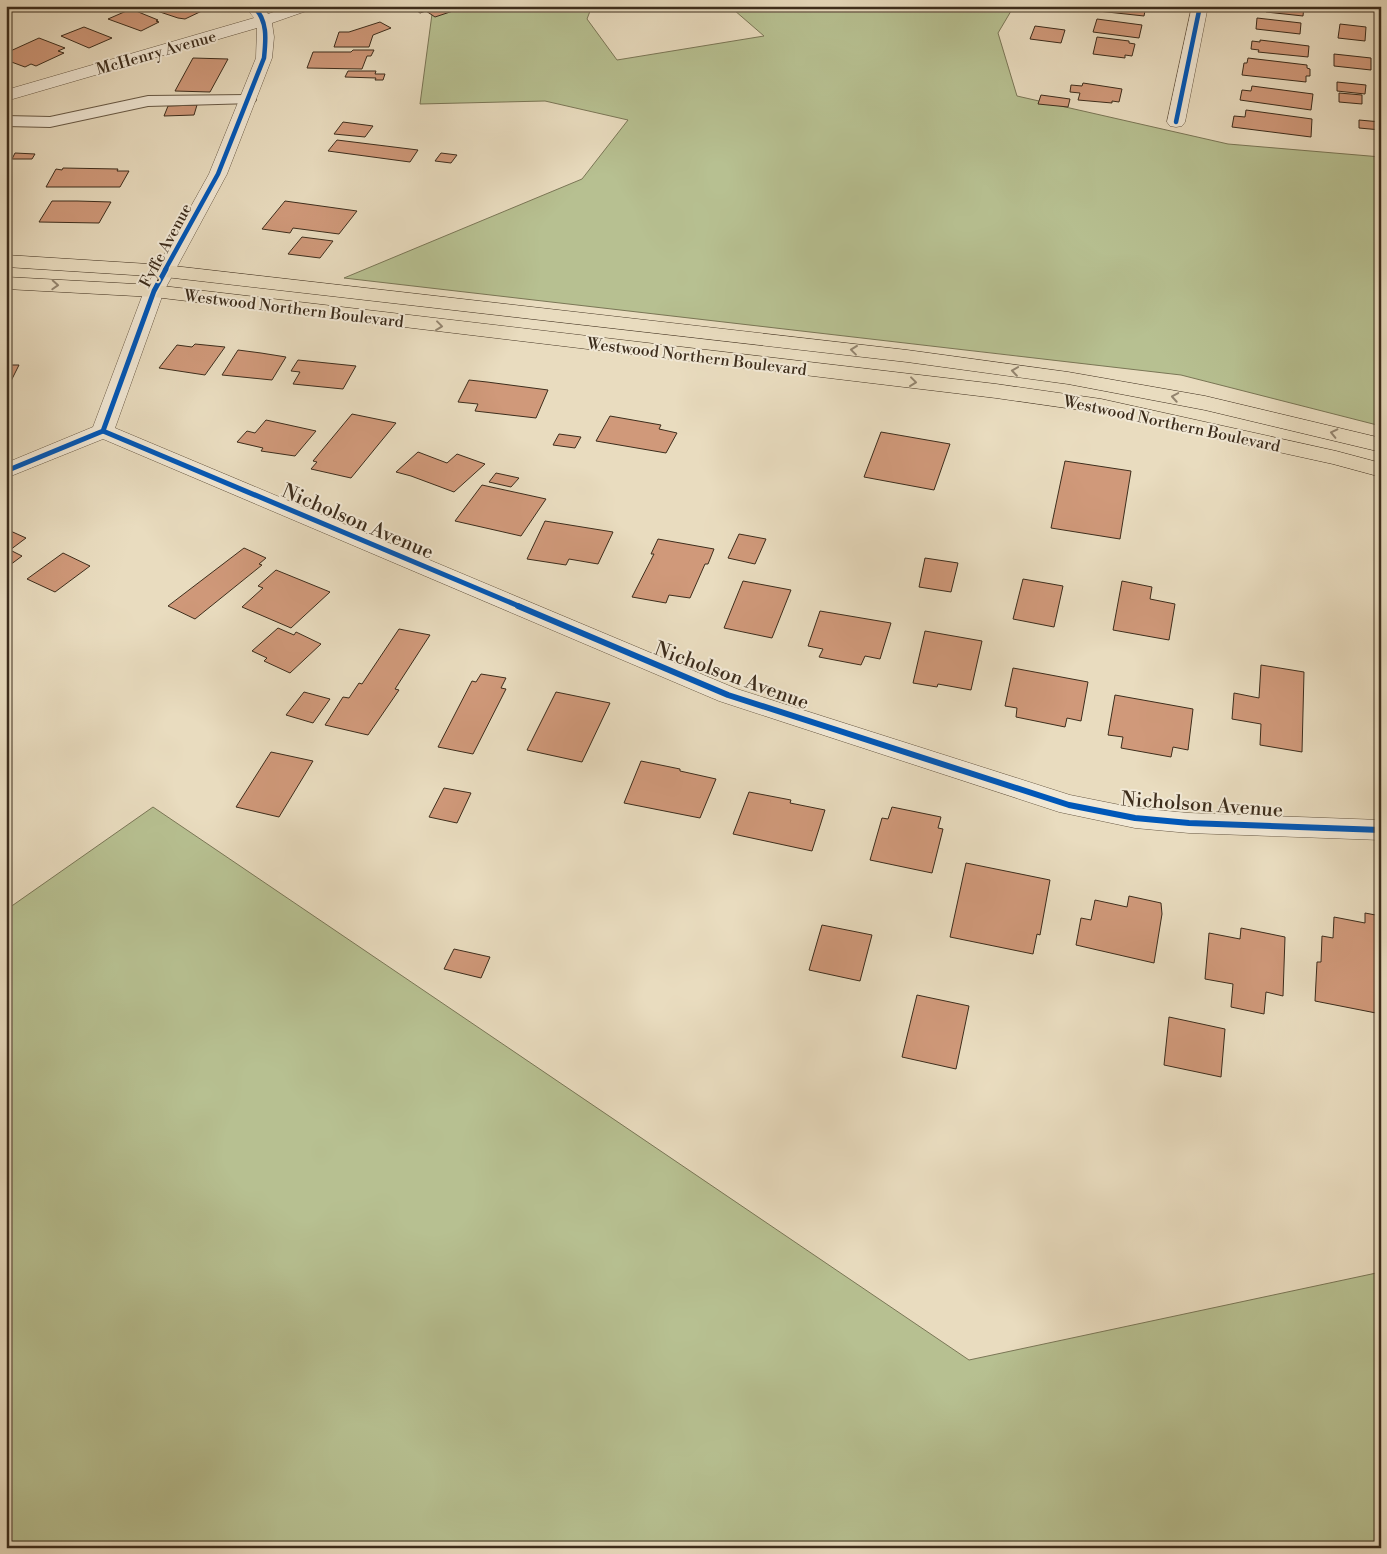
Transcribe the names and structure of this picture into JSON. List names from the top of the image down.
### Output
{
  "streets": {
    "main road": ["Westwood Northern Boulevard"],
    "street": ["McHenry Avenue", "Fyffe Avenue", "Nicholson Avenue"]
  },
  "crossings": [
    ["McHenry Avenue", "Fyffe Avenue"],
    ["Fyffe Avenue", "Westwood Northern Boulevard"],
    ["Fyffe Avenue", "Nicholson Avenue"]
  ]
}
